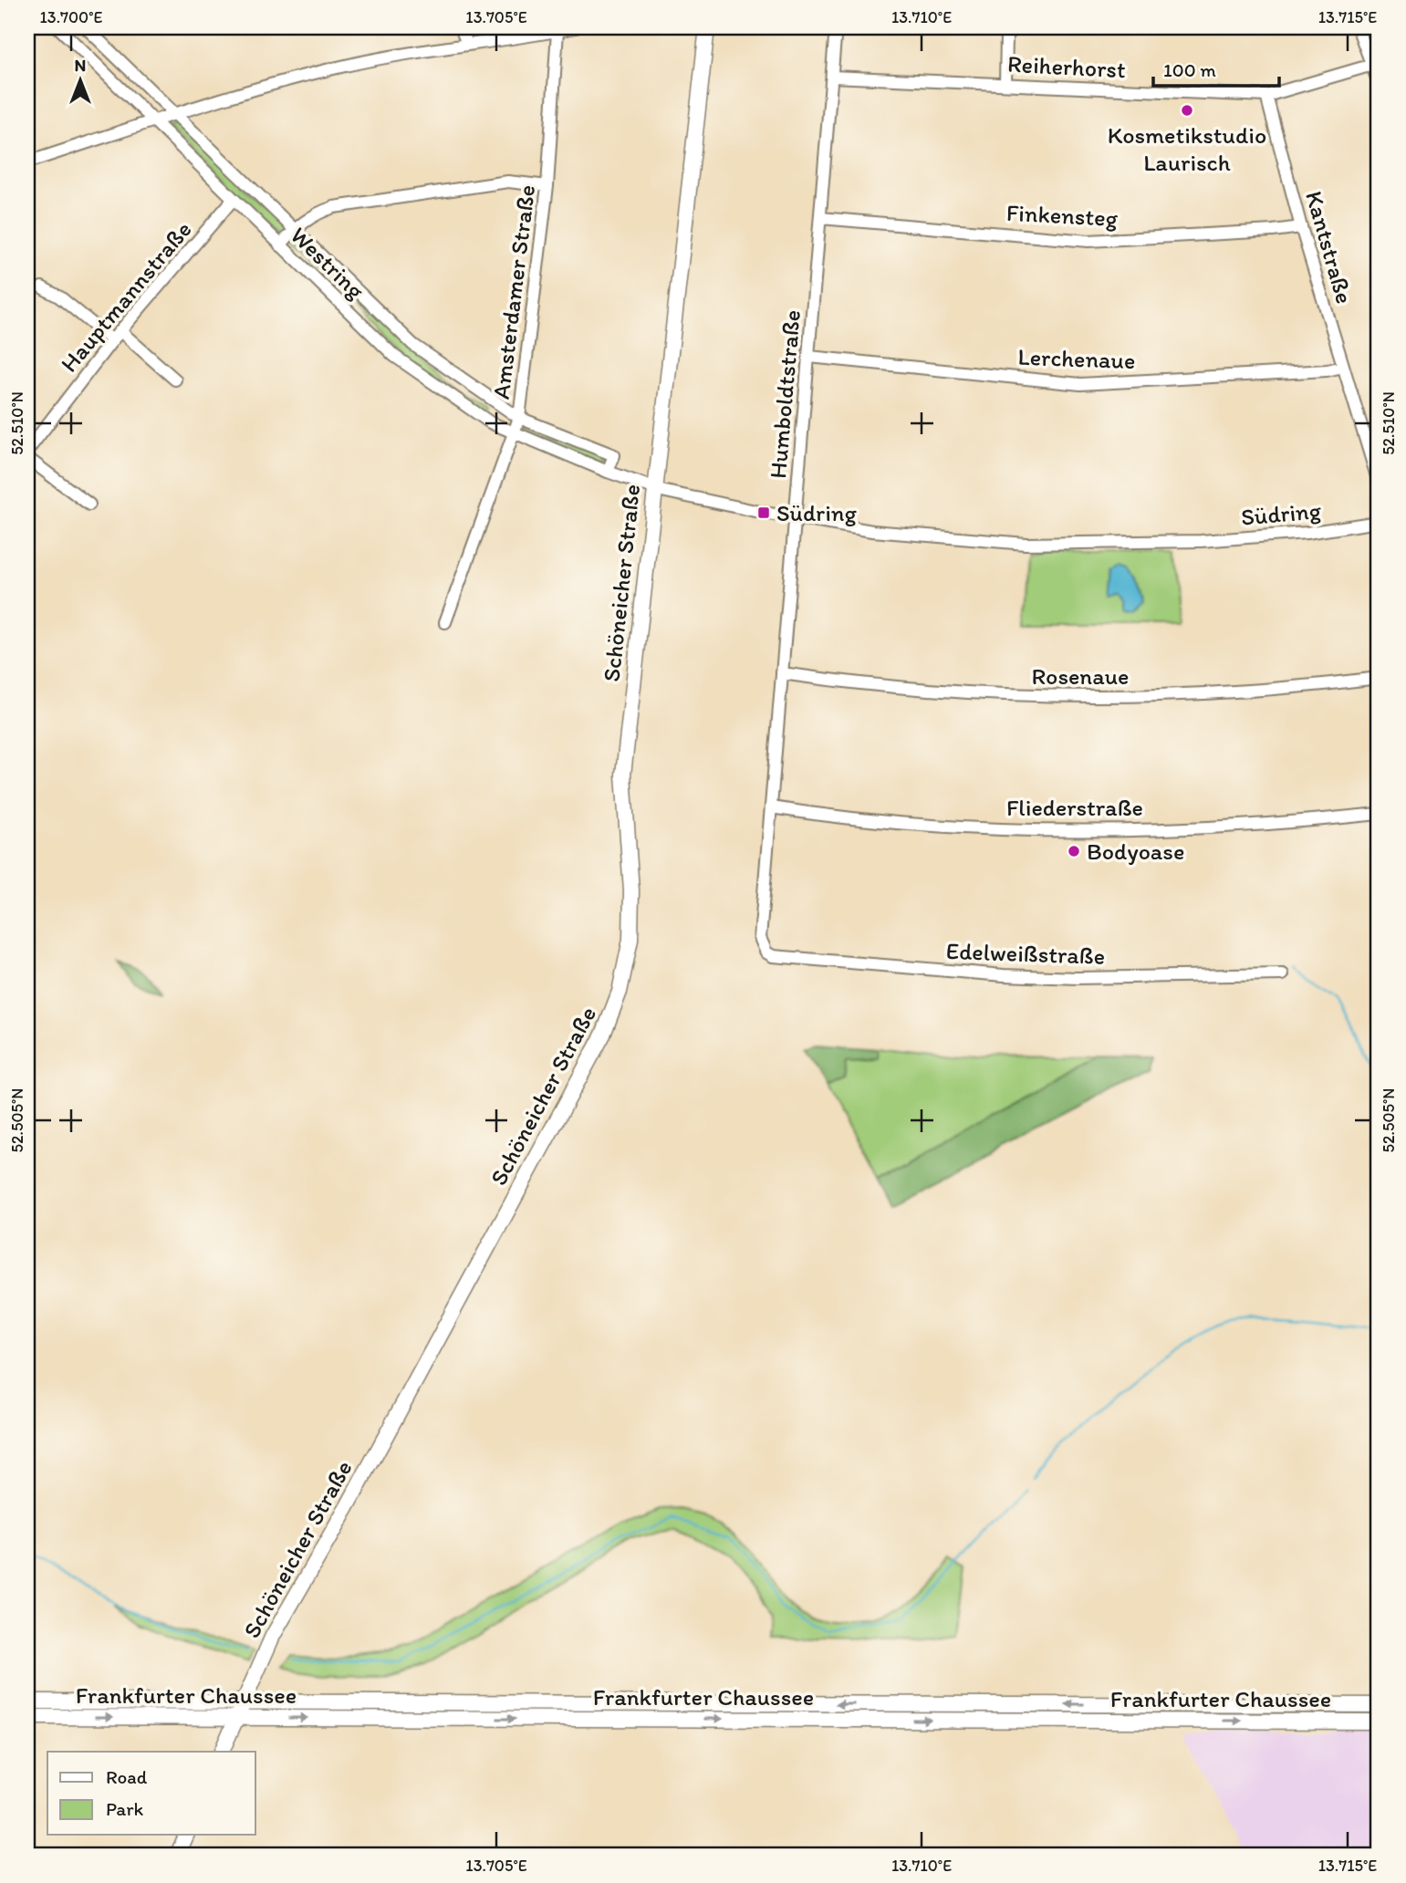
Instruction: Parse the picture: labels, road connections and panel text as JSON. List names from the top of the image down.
{
  "streets": {
    "main road": ["Schöneicher Straße", "Frankfurter Chaussee"],
    "street": [
      "Reiherhorst",
      "Finkensteg",
      "Kantstraße",
      "Westring",
      "Amsterdamer Straße",
      "Hauptmannstraße",
      "Lerchenaue",
      "Humboldtstraße",
      "Südring",
      "Rosenaue",
      "Fliederstraße",
      "Edelweißstraße"
    ]
  },
  "crossings": [
    ["Reiherhorst", "Kantstraße"],
    ["Reiherhorst", "Humboldtstraße"],
    ["Finkensteg", "Kantstraße"],
    ["Finkensteg", "Humboldtstraße"],
    ["Kantstraße", "Lerchenaue"],
    ["Westring", "Amsterdamer Straße"],
    ["Westring", "Hauptmannstraße"],
    ["Westring", "Südring"],
    ["Westring", "Schöneicher Straße"],
    ["Lerchenaue", "Humboldtstraße"],
    ["Humboldtstraße", "Südring"],
    ["Humboldtstraße", "Rosenaue"],
    ["Humboldtstraße", "Fliederstraße"],
    ["Humboldtstraße", "Edelweißstraße"],
    ["Südring", "Schöneicher Straße"],
    ["Schöneicher Straße", "Frankfurter Chaussee"]
  ],
  "places": {
    "other": ["Kosmetikstudio Laurisch", "Bodyoase"],
    "transit": ["Südring"]
  },
  "legend": ["Road", "Park"],
  "scale_bar": "100 m",
  "north": "top",
  "coordinates": [
    "13.700°E",
    "13.705°E",
    "13.710°E",
    "13.715°E",
    "52.510°N",
    "52.505°N"
  ]
}
